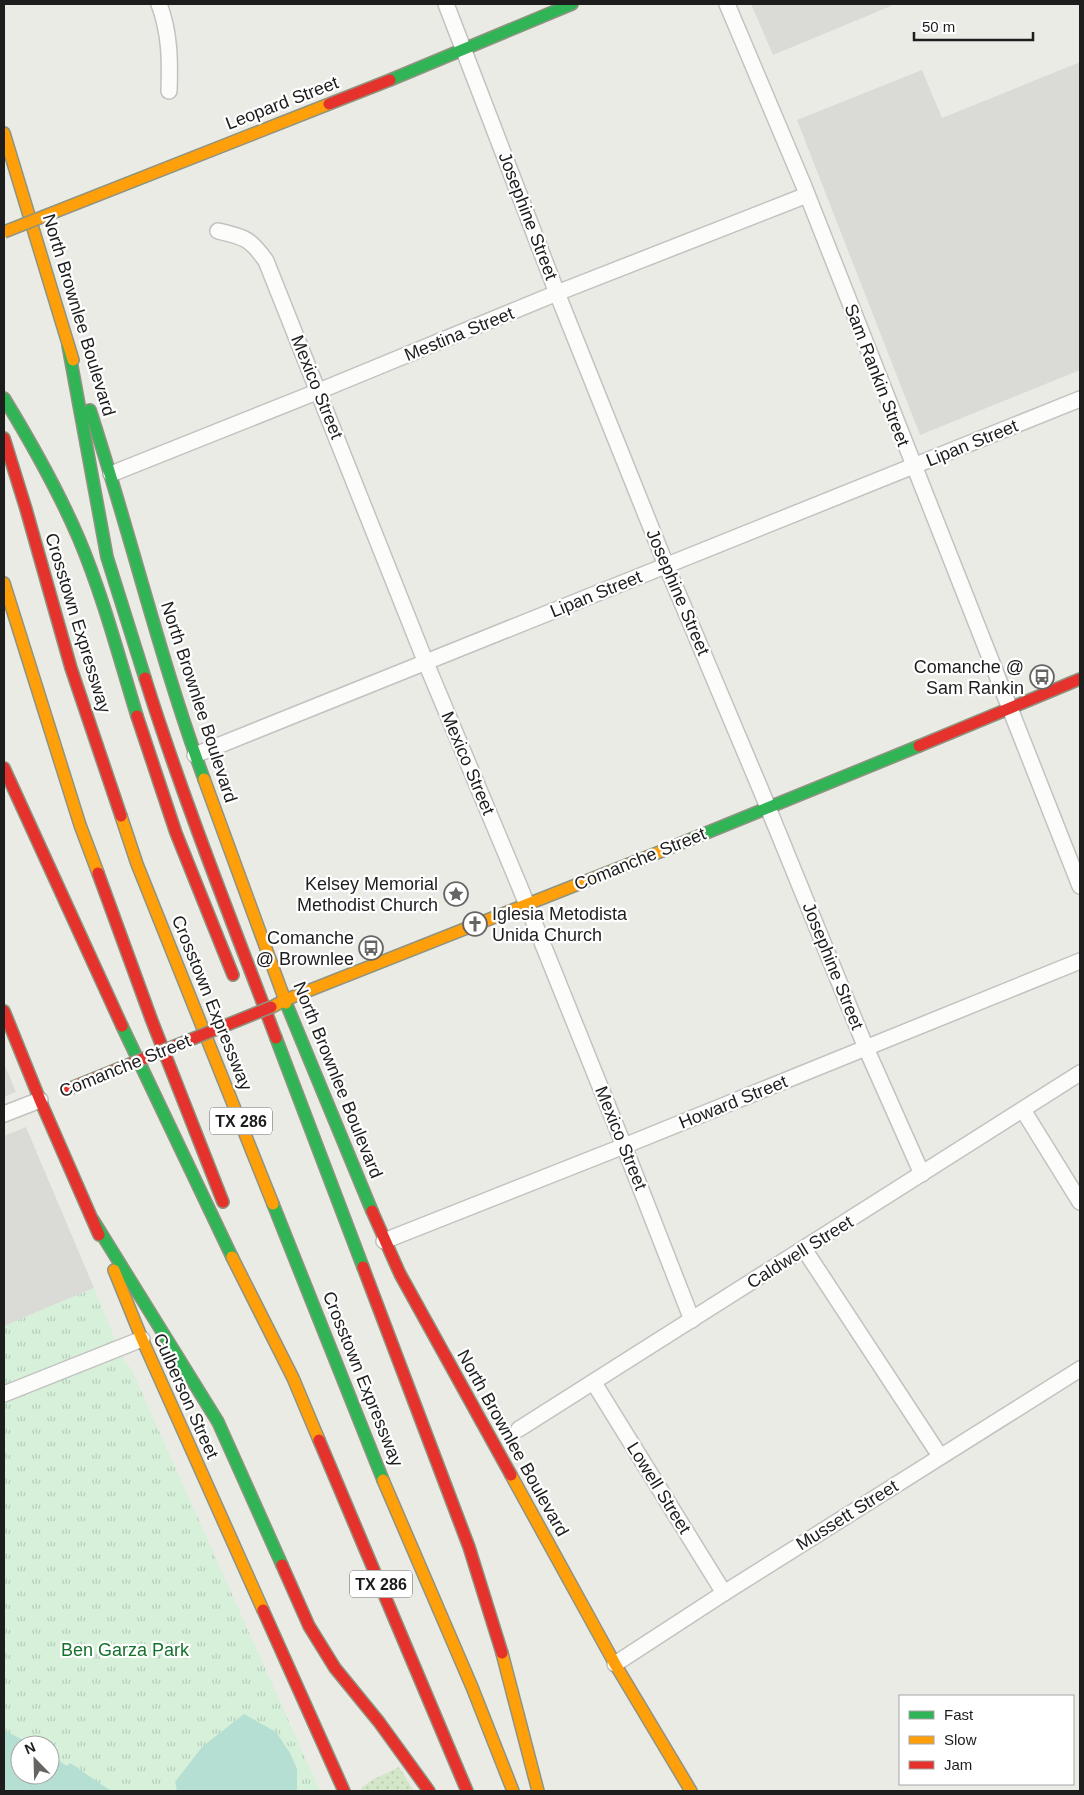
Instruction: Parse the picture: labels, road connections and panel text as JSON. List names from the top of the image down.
{
  "streets": {
    "main road": [
      "Leopard Street",
      "North Brownlee Boulevard",
      "Crosstown Expressway",
      "Comanche Street",
      "TX 286",
      "Culberson Street"
    ],
    "street": [
      "Josephine Street",
      "Mestina Street",
      "Sam Rankin Street",
      "Mexico Street",
      "Lipan Street",
      "Howard Street",
      "Caldwell Street",
      "Lowell Street",
      "Mussett Street"
    ]
  },
  "crossings": [
    ["Leopard Street", "Josephine Street"],
    ["Josephine Street", "Mestina Street"],
    ["Josephine Street", "Lipan Street"],
    ["Josephine Street", "Comanche Street"],
    ["Josephine Street", "Howard Street"],
    ["Josephine Street", "Caldwell Street"],
    ["North Brownlee Boulevard", "Mestina Street"],
    ["North Brownlee Boulevard", "Lipan Street"],
    ["North Brownlee Boulevard", "Comanche Street"],
    ["North Brownlee Boulevard", "Howard Street"],
    ["North Brownlee Boulevard", "Mussett Street"],
    ["Mestina Street", "Sam Rankin Street"],
    ["Mestina Street", "Mexico Street"],
    ["Sam Rankin Street", "Lipan Street"],
    ["Sam Rankin Street", "Comanche Street"],
    ["Mexico Street", "Lipan Street"],
    ["Mexico Street", "Comanche Street"],
    ["Mexico Street", "Howard Street"],
    ["Mexico Street", "Caldwell Street"],
    ["Comanche Street", "Culberson Street"],
    ["Caldwell Street", "Lowell Street"],
    ["Lowell Street", "Mussett Street"]
  ],
  "parks": ["Ben Garza Park"],
  "places": {
    "bus stop": ["Comanche @ Sam Rankin", "Comanche @ Brownlee"],
    "place": ["Kelsey Memorial Methodist Church"],
    "church": ["Iglesia Metodista Unida Church"]
  },
  "legend": ["Fast", "Slow", "Jam"],
  "scale_bar": "50 m",
  "north": "top left"
}
